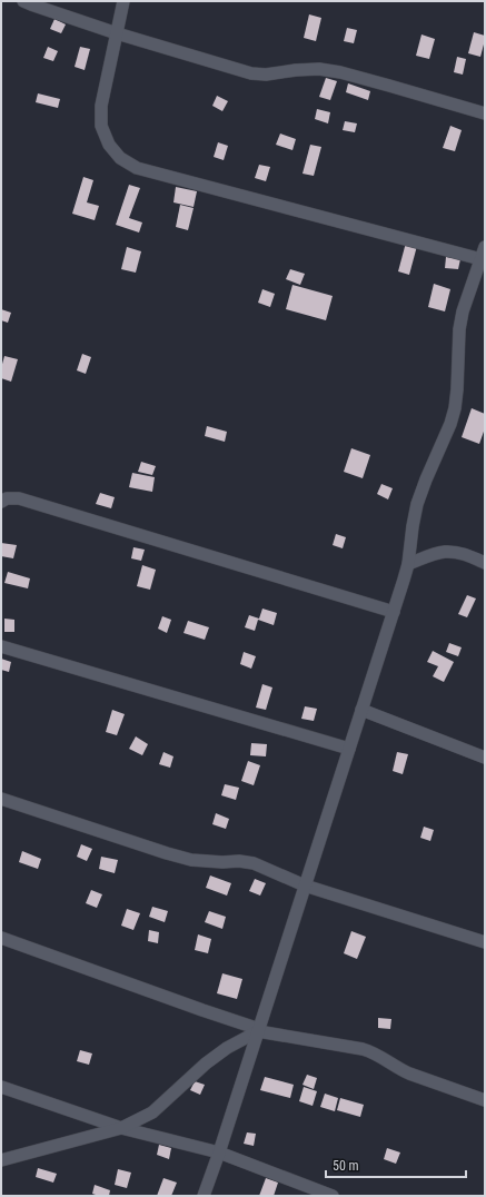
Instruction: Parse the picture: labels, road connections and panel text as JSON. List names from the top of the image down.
{
  "scale_bar": "50 m"
}
